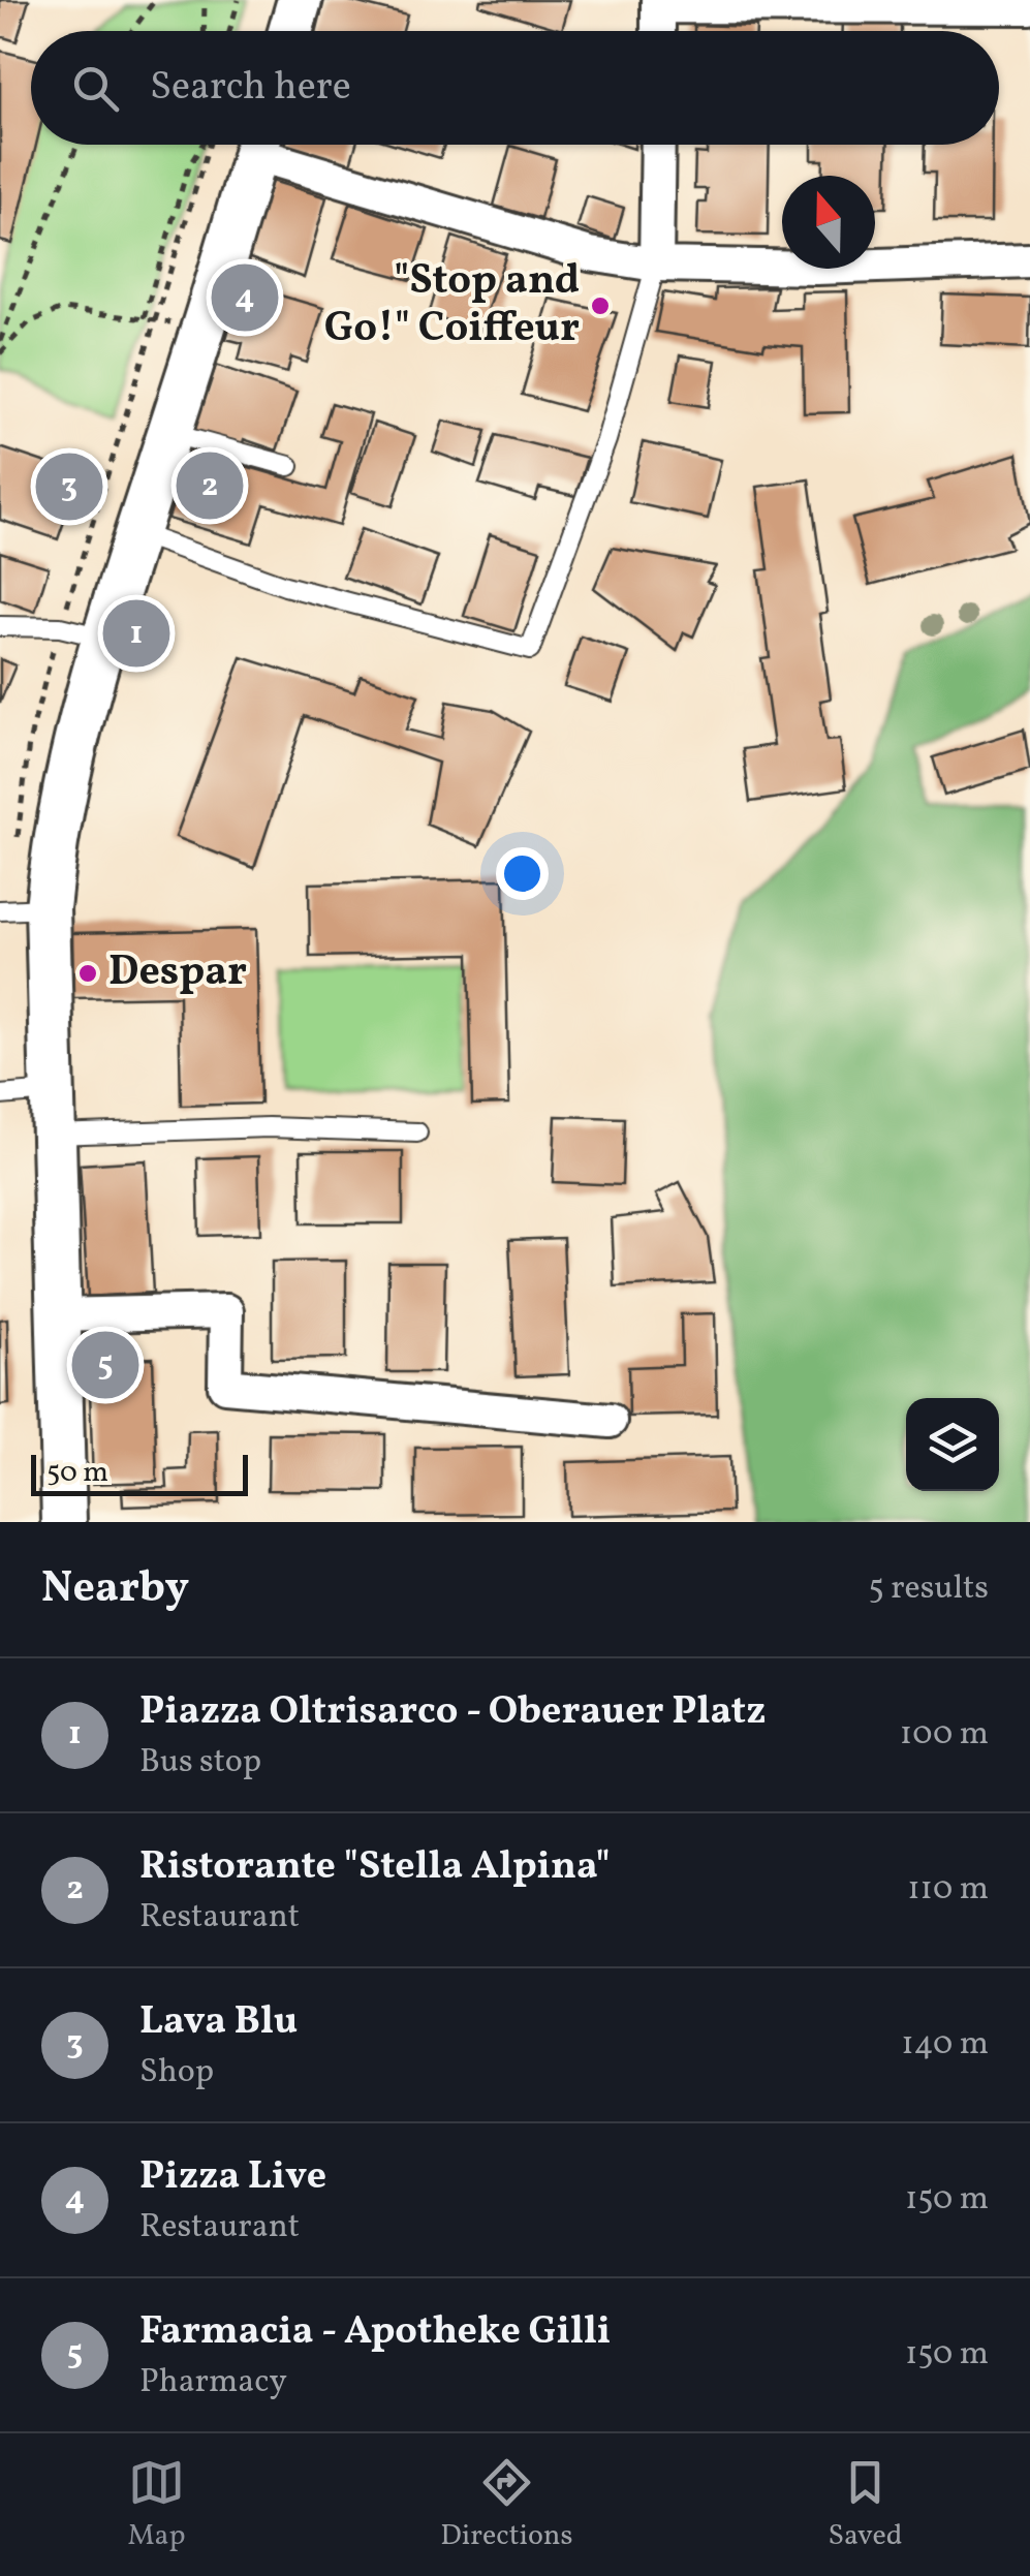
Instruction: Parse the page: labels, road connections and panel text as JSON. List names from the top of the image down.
{
  "places": ["\"Stop and Go!\" Coiffeur", "Despar"],
  "scale_bar": "50 m",
  "north": "top",
  "page": {
    "search": "Search here",
    "pins": [
      "4",
      "2",
      "3",
      "1",
      "5"
    ],
    "scale": "50 m",
    "heading": ["Nearby", "5 results"],
    "list": [
      {
        "mark": "1",
        "name": "Piazza Oltrisarco - Oberauer Platz",
        "note": "Bus stop",
        "value": "100 m"
      },
      {
        "mark": "2",
        "name": "Ristorante \"Stella Alpina\"",
        "note": "Restaurant",
        "value": "110 m"
      },
      {
        "mark": "3",
        "name": "Lava Blu",
        "note": "Shop",
        "value": "140 m"
      },
      {
        "mark": "4",
        "name": "Pizza Live",
        "note": "Restaurant",
        "value": "150 m"
      },
      {
        "mark": "5",
        "name": "Farmacia - Apotheke Gilli",
        "note": "Pharmacy",
        "value": "150 m"
      }
    ],
    "nav": ["Map", "Directions", "Saved"]
  }
}
